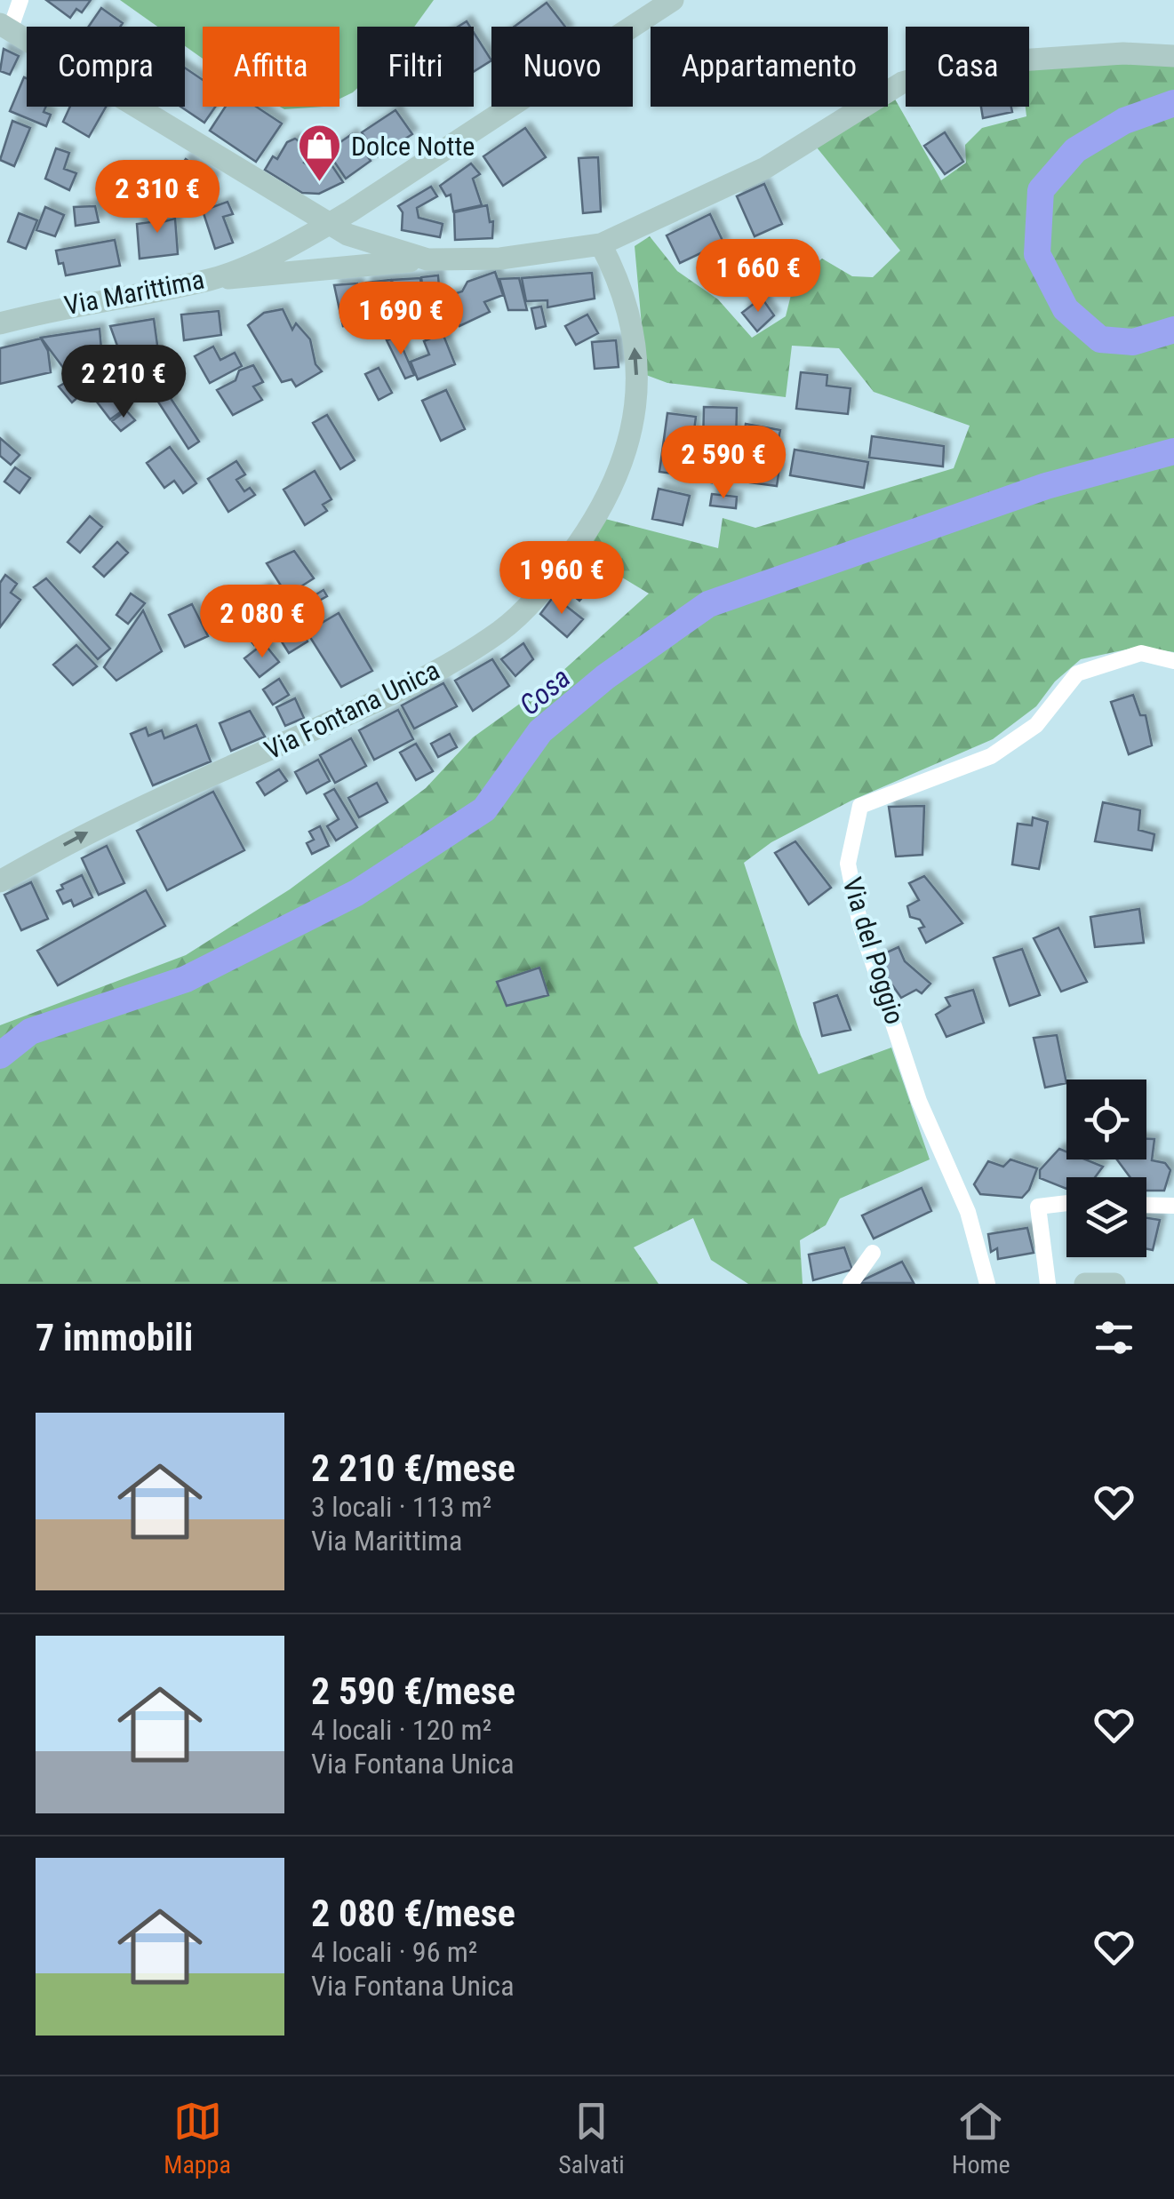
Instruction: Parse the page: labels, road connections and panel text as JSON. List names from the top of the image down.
{
  "streets": {
    "main road": ["Via Marittima", "Via Fontana Unica"],
    "street": ["Via del Poggio"]
  },
  "one_way": ["Via Fontana Unica"],
  "water": ["Cosa"],
  "places": {
    "shop": ["Dolce Notte"]
  },
  "page": {
    "chip": [
      "Compra",
      "Affitta",
      "Filtri",
      "Nuovo",
      "Appartamento",
      "Casa"
    ],
    "price": [
      "2 310 €",
      "1 660 €",
      "1 690 €",
      "2 210 €",
      "2 590 €",
      "1 960 €",
      "2 080 €"
    ],
    "heading": "7 immobili",
    "list": [
      {
        "name": "2 210 €/mese",
        "note": "3 locali · 113 m² · Via Marittima"
      },
      {
        "name": "2 590 €/mese",
        "note": "4 locali · 120 m² · Via Fontana Unica"
      },
      {
        "name": "2 080 €/mese",
        "note": "4 locali · 96 m² · Via Fontana Unica"
      }
    ],
    "tabs": ["Mappa", "Salvati", "Home"]
  }
}
